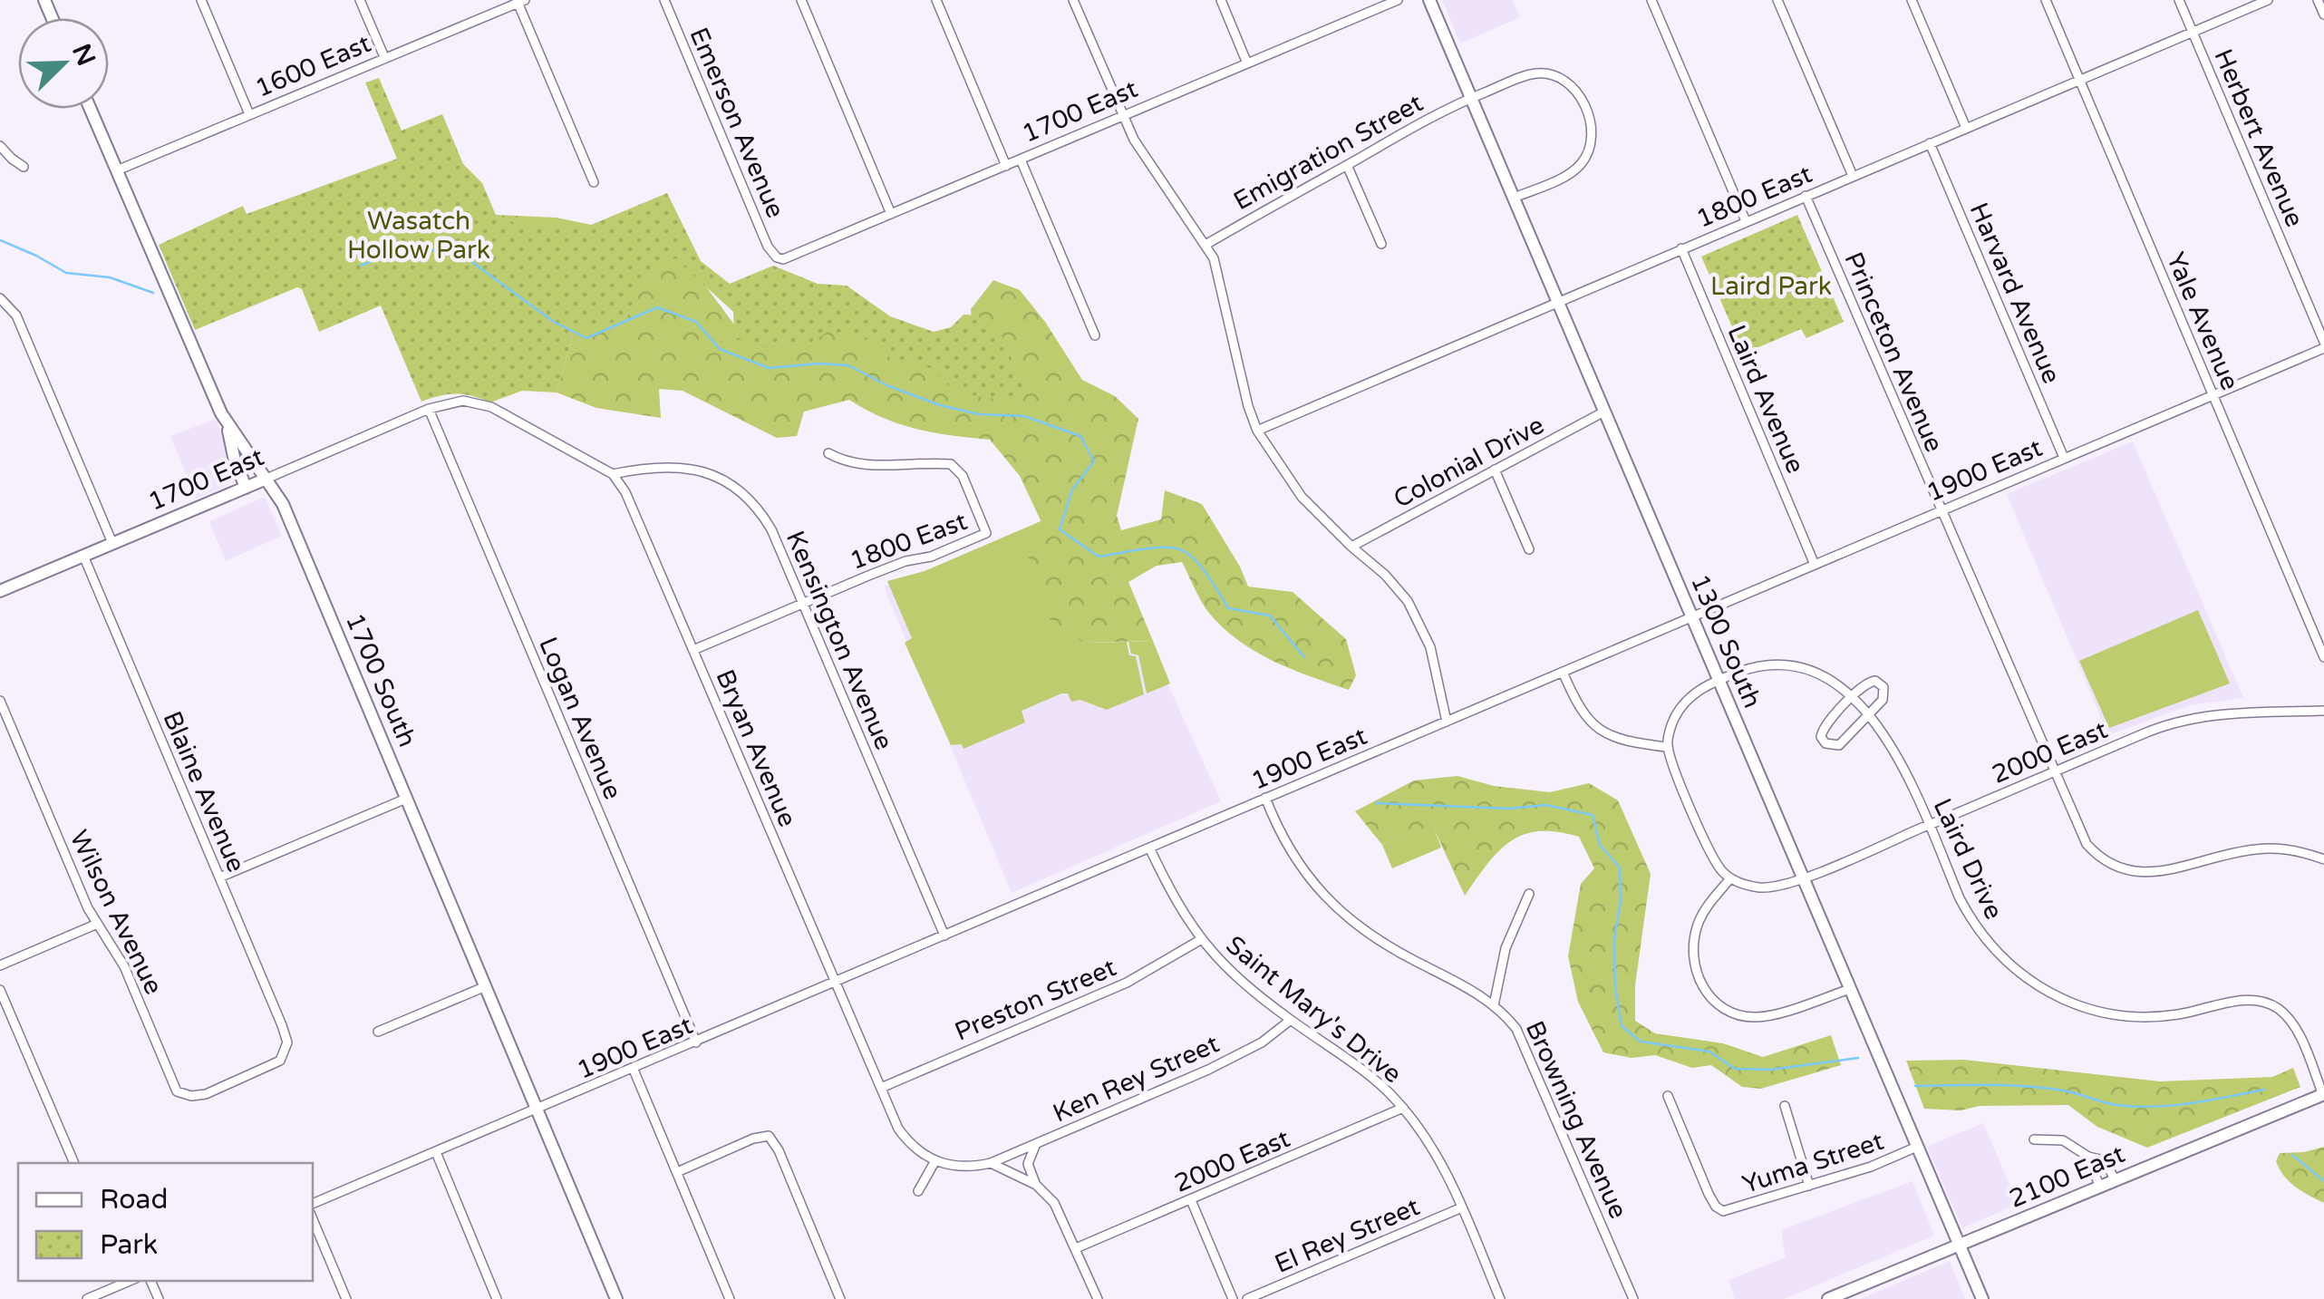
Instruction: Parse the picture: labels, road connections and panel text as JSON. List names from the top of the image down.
{
  "streets": {
    "street": [
      "1600 East",
      "1700 East",
      "Emerson Avenue",
      "Herbert Avenue",
      "Emigration Street",
      "1800 East",
      "Harvard Avenue",
      "Yale Avenue",
      "Princeton Avenue",
      "Laird Avenue",
      "Colonial Drive",
      "1900 East",
      "Kensington Avenue",
      "1300 South",
      "1700 South",
      "Logan Avenue",
      "Bryan Avenue",
      "2000 East",
      "Blaine Avenue",
      "Laird Drive",
      "Wilson Avenue",
      "Preston Street",
      "Saint Mary's Drive",
      "Ken Rey Street",
      "Browning Avenue",
      "Yuma Street",
      "2100 East",
      "El Rey Street"
    ]
  },
  "crossings": [
    ["1600 East", "1700 South"],
    ["1700 East", "Emerson Avenue"],
    ["1700 East", "1700 South"],
    ["1700 East", "Logan Avenue"],
    ["1700 East", "Blaine Avenue"],
    ["Herbert Avenue", "1800 East"],
    ["Herbert Avenue", "1900 East"],
    ["Emigration Street", "1300 South"],
    ["1800 East", "Harvard Avenue"],
    ["1800 East", "Yale Avenue"],
    ["1800 East", "Princeton Avenue"],
    ["1800 East", "Laird Avenue"],
    ["1800 East", "Kensington Avenue"],
    ["1800 East", "1300 South"],
    ["1800 East", "Bryan Avenue"],
    ["Harvard Avenue", "1900 East"],
    ["Yale Avenue", "1900 East"],
    ["Princeton Avenue", "1900 East"],
    ["Princeton Avenue", "2000 East"],
    ["Laird Avenue", "1900 East"],
    ["Colonial Drive", "1300 South"],
    ["1900 East", "Kensington Avenue"],
    ["1900 East", "1300 South"],
    ["1900 East", "1700 South"],
    ["1900 East", "Logan Avenue"],
    ["1900 East", "Bryan Avenue"],
    ["1900 East", "Saint Mary's Drive"],
    ["1900 East", "Browning Avenue"],
    ["Kensington Avenue", "Bryan Avenue"],
    ["1300 South", "2000 East"],
    ["1300 South", "Laird Drive"],
    ["1300 South", "Yuma Street"],
    ["1300 South", "2100 East"],
    ["Bryan Avenue", "Preston Street"],
    ["2000 East", "Laird Drive"],
    ["2000 East", "Saint Mary's Drive"],
    ["Blaine Avenue", "Wilson Avenue"],
    ["Laird Drive", "2100 East"],
    ["Preston Street", "Saint Mary's Drive"],
    ["Saint Mary's Drive", "Ken Rey Street"],
    ["Saint Mary's Drive", "El Rey Street"]
  ],
  "parks": ["Wasatch Hollow Park", "Laird Park"],
  "legend": ["Road", "Park"],
  "north": "top right"
}
